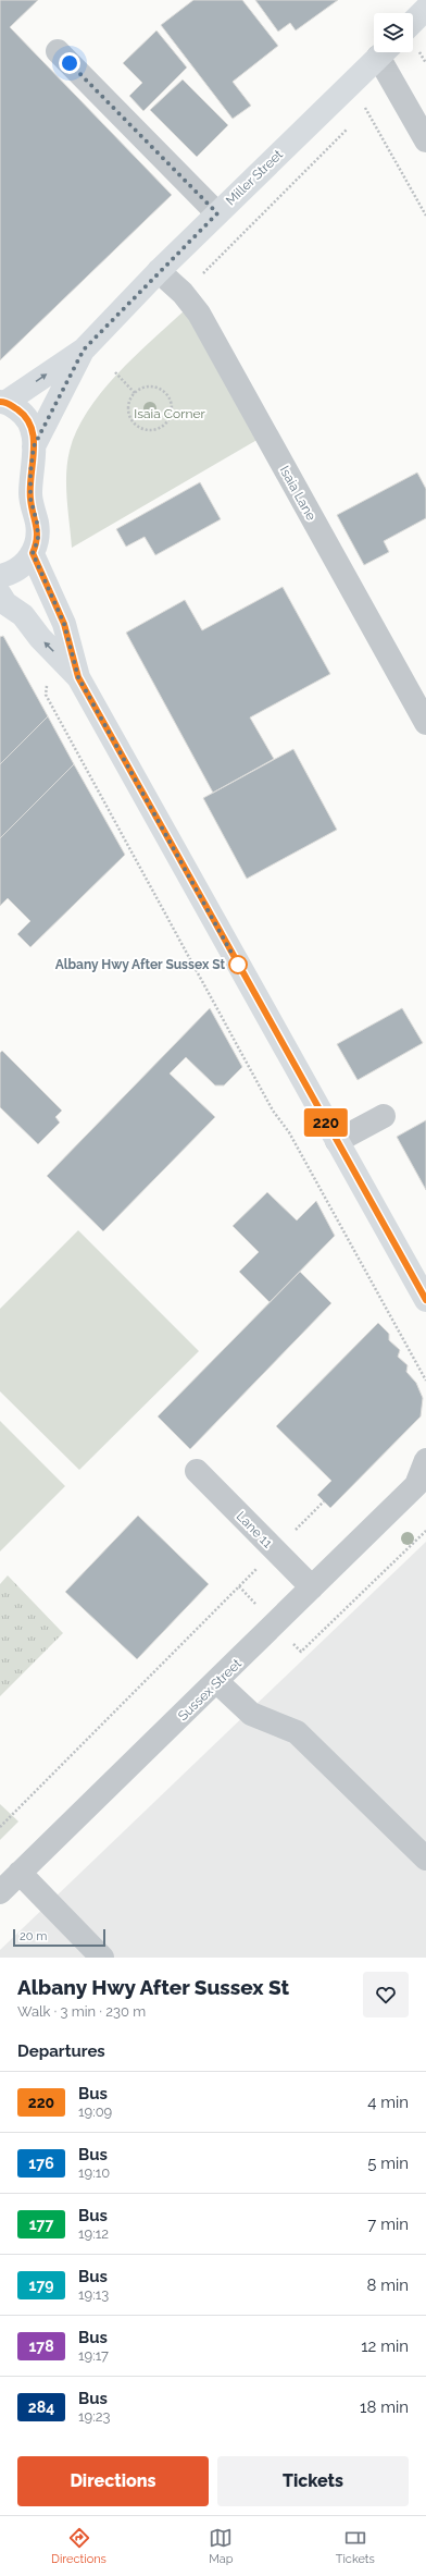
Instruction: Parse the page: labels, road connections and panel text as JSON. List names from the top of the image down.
{
  "streets": {
    "main road": ["Miller Street"],
    "street": ["Isaia Lane", "Lane 11", "Sussex Street"]
  },
  "crossings": [
    ["Miller Street", "Isaia Lane"],
    ["Lane 11", "Sussex Street"]
  ],
  "parks": ["Isaia Corner"],
  "places": ["Albany Hwy After Sussex St"],
  "lines": ["bus line 220"],
  "scale_bar": "20 m",
  "page": {
    "on_map": "220",
    "scale": "20 m",
    "heading": [
      ["Albany Hwy After Sussex St", "Walk · 3 min · 230 m"],
      "Departures"
    ],
    "list": [
      {
        "mark": "220",
        "name": "Bus",
        "note": "19:09",
        "value": "4 min"
      },
      {
        "mark": "176",
        "name": "Bus",
        "note": "19:10",
        "value": "5 min"
      },
      {
        "mark": "177",
        "name": "Bus",
        "note": "19:12",
        "value": "7 min"
      },
      {
        "mark": "179",
        "name": "Bus",
        "note": "19:13",
        "value": "8 min"
      },
      {
        "mark": "178",
        "name": "Bus",
        "note": "19:17",
        "value": "12 min"
      },
      {
        "mark": "284",
        "name": "Bus",
        "note": "19:23",
        "value": "18 min"
      }
    ],
    "buttons": ["Directions", "Tickets"],
    "tabs": ["Directions", "Map", "Tickets"]
  }
}
